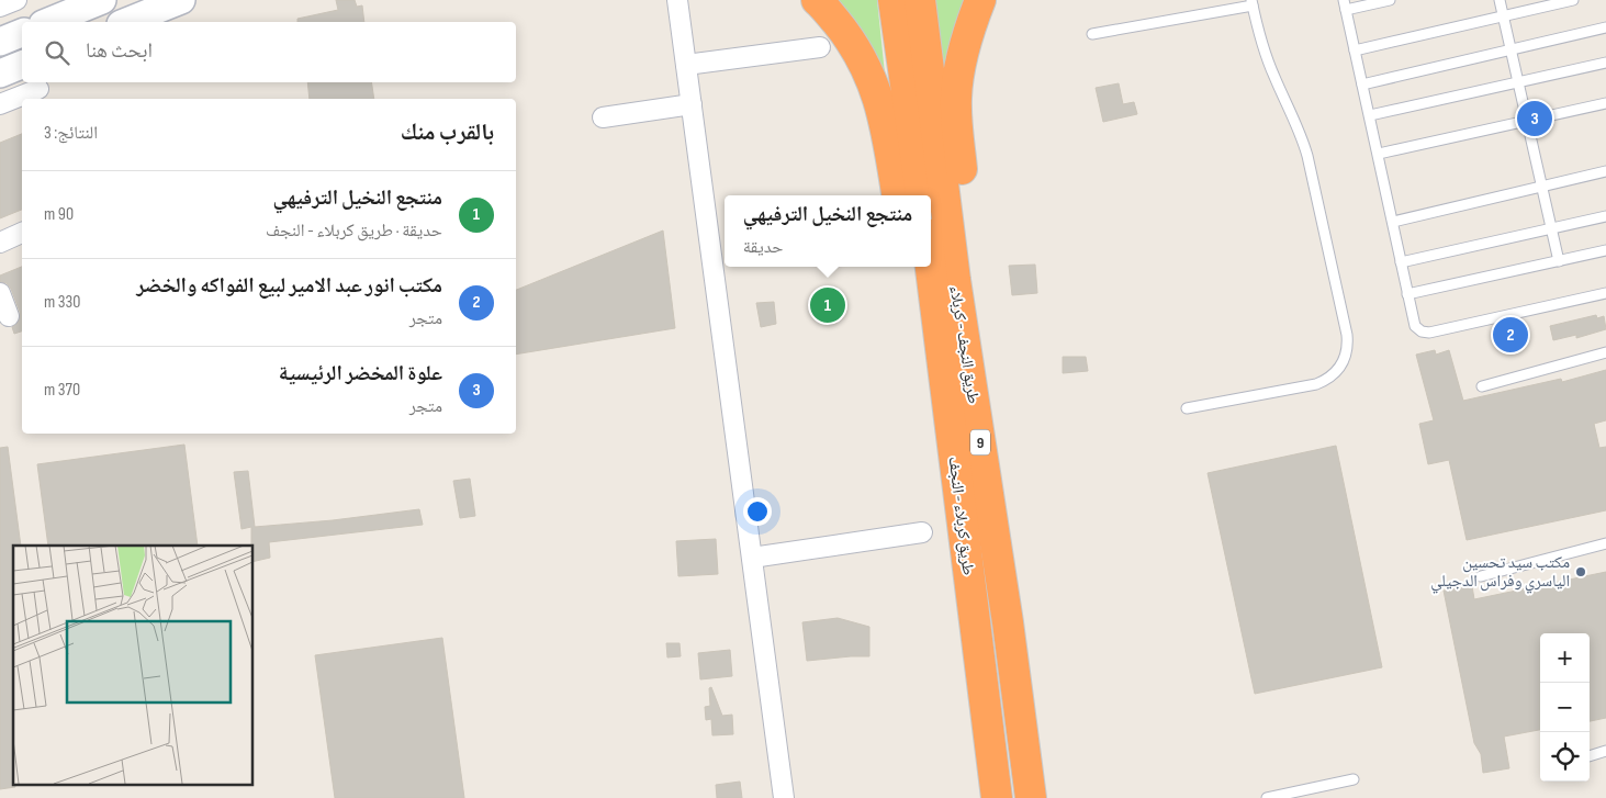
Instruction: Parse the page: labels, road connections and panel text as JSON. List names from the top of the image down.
{
  "streets": {
    "highway": ["طريق النجف - کربلاء", "9", "طريق کربلاء - النجف"]
  },
  "crossings": [
    ["طريق النجف - کربلاء", "9"],
    ["طريق النجف - کربلاء", "طريق کربلاء - النجف"]
  ],
  "places": ["مكتب سيد تحسين الياسري وفراس الدجيلي"],
  "page": {
    "search": "ابحث هنا",
    "pins": ["3", "1", "2"],
    "heading": ["بالقرب منك", "النتائج: 3"],
    "list": [
      {
        "mark": "1",
        "name": "منتجع النخيل الترفيهي",
        "note": "حديقة · طريق کربلاء - النجف",
        "value": "90 m"
      },
      {
        "mark": "2",
        "name": "مكتب انور عبد الامير لبيع الفواكه والخضر",
        "note": "متجر",
        "value": "330 m"
      },
      {
        "mark": "3",
        "name": "علوة المخضر الرئيسية",
        "note": "متجر",
        "value": "370 m"
      }
    ],
    "popup": ["منتجع النخيل الترفيهي", "حديقة"],
    "map_buttons": ["+", "−"]
  }
}
